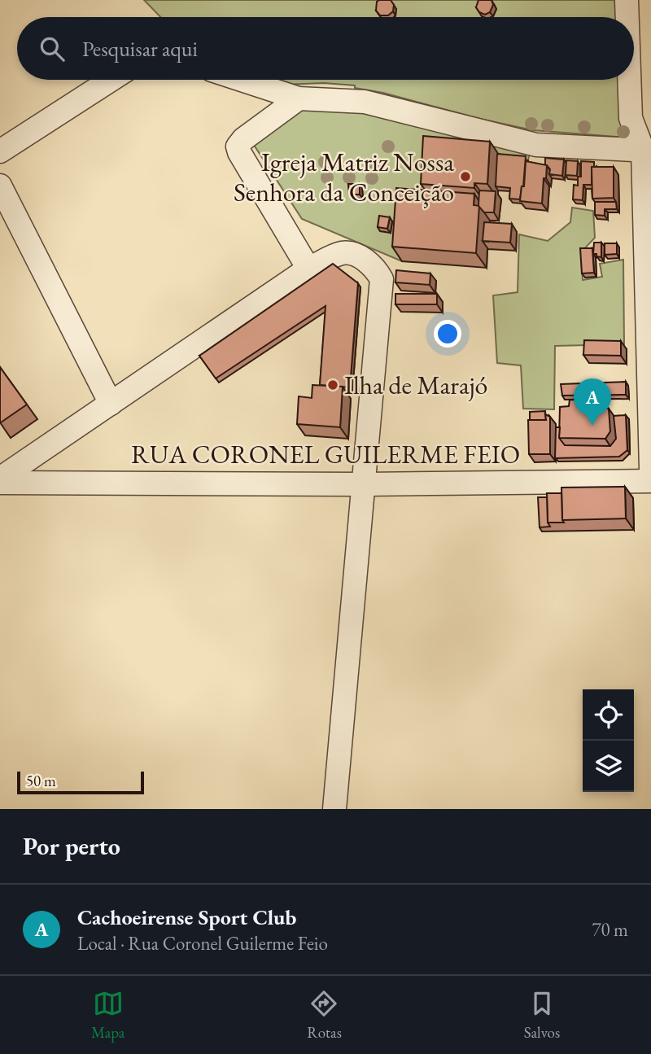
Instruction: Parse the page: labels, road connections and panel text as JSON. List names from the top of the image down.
{
  "streets": {
    "street": ["RUA CORONEL GUILERME FEIO"]
  },
  "places": ["Igreja Matriz Nossa Senhora da Conceição", "Ilha de Marajó"],
  "scale_bar": "50 m",
  "page": {
    "search": "Pesquisar aqui",
    "pins": "A",
    "scale": "50 m",
    "heading": "Por perto",
    "list": [
      {
        "mark": "A",
        "name": "Cachoeirense Sport Club",
        "note": "Local · Rua Coronel Guilerme Feio",
        "value": "70 m"
      }
    ],
    "nav": ["Mapa", "Rotas", "Salvos"]
  }
}
